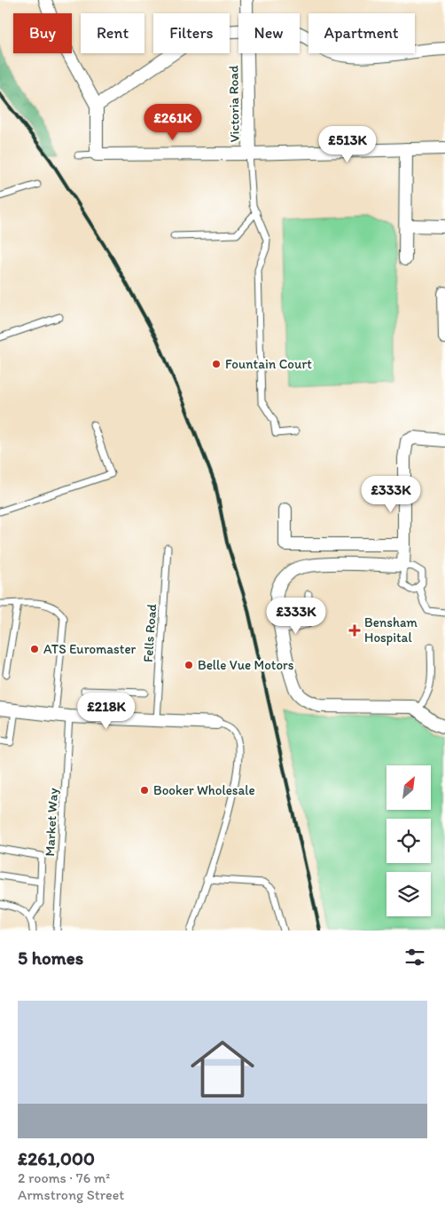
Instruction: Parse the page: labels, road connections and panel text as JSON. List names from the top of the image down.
{
  "streets": {
    "street": ["Victoria Road"],
    "lane": ["Fells Road", "Market Way"]
  },
  "places": {
    "other": [
      "Fountain Court",
      "ATS Euromaster",
      "Belle Vue Motors",
      "Booker Wholesale"
    ],
    "health": ["Bensham Hospital"]
  },
  "north": "top right",
  "page": {
    "chip": [
      "Buy",
      "Rent",
      "Filters",
      "New",
      "Apartment"
    ],
    "price": [
      "£261K",
      "£513K",
      "£333K",
      "£333K",
      "£218K"
    ],
    "heading": "5 homes",
    "list": [
      {
        "name": "£261,000",
        "note": "2 rooms · 76 m² · Armstrong Street"
      }
    ]
  }
}
